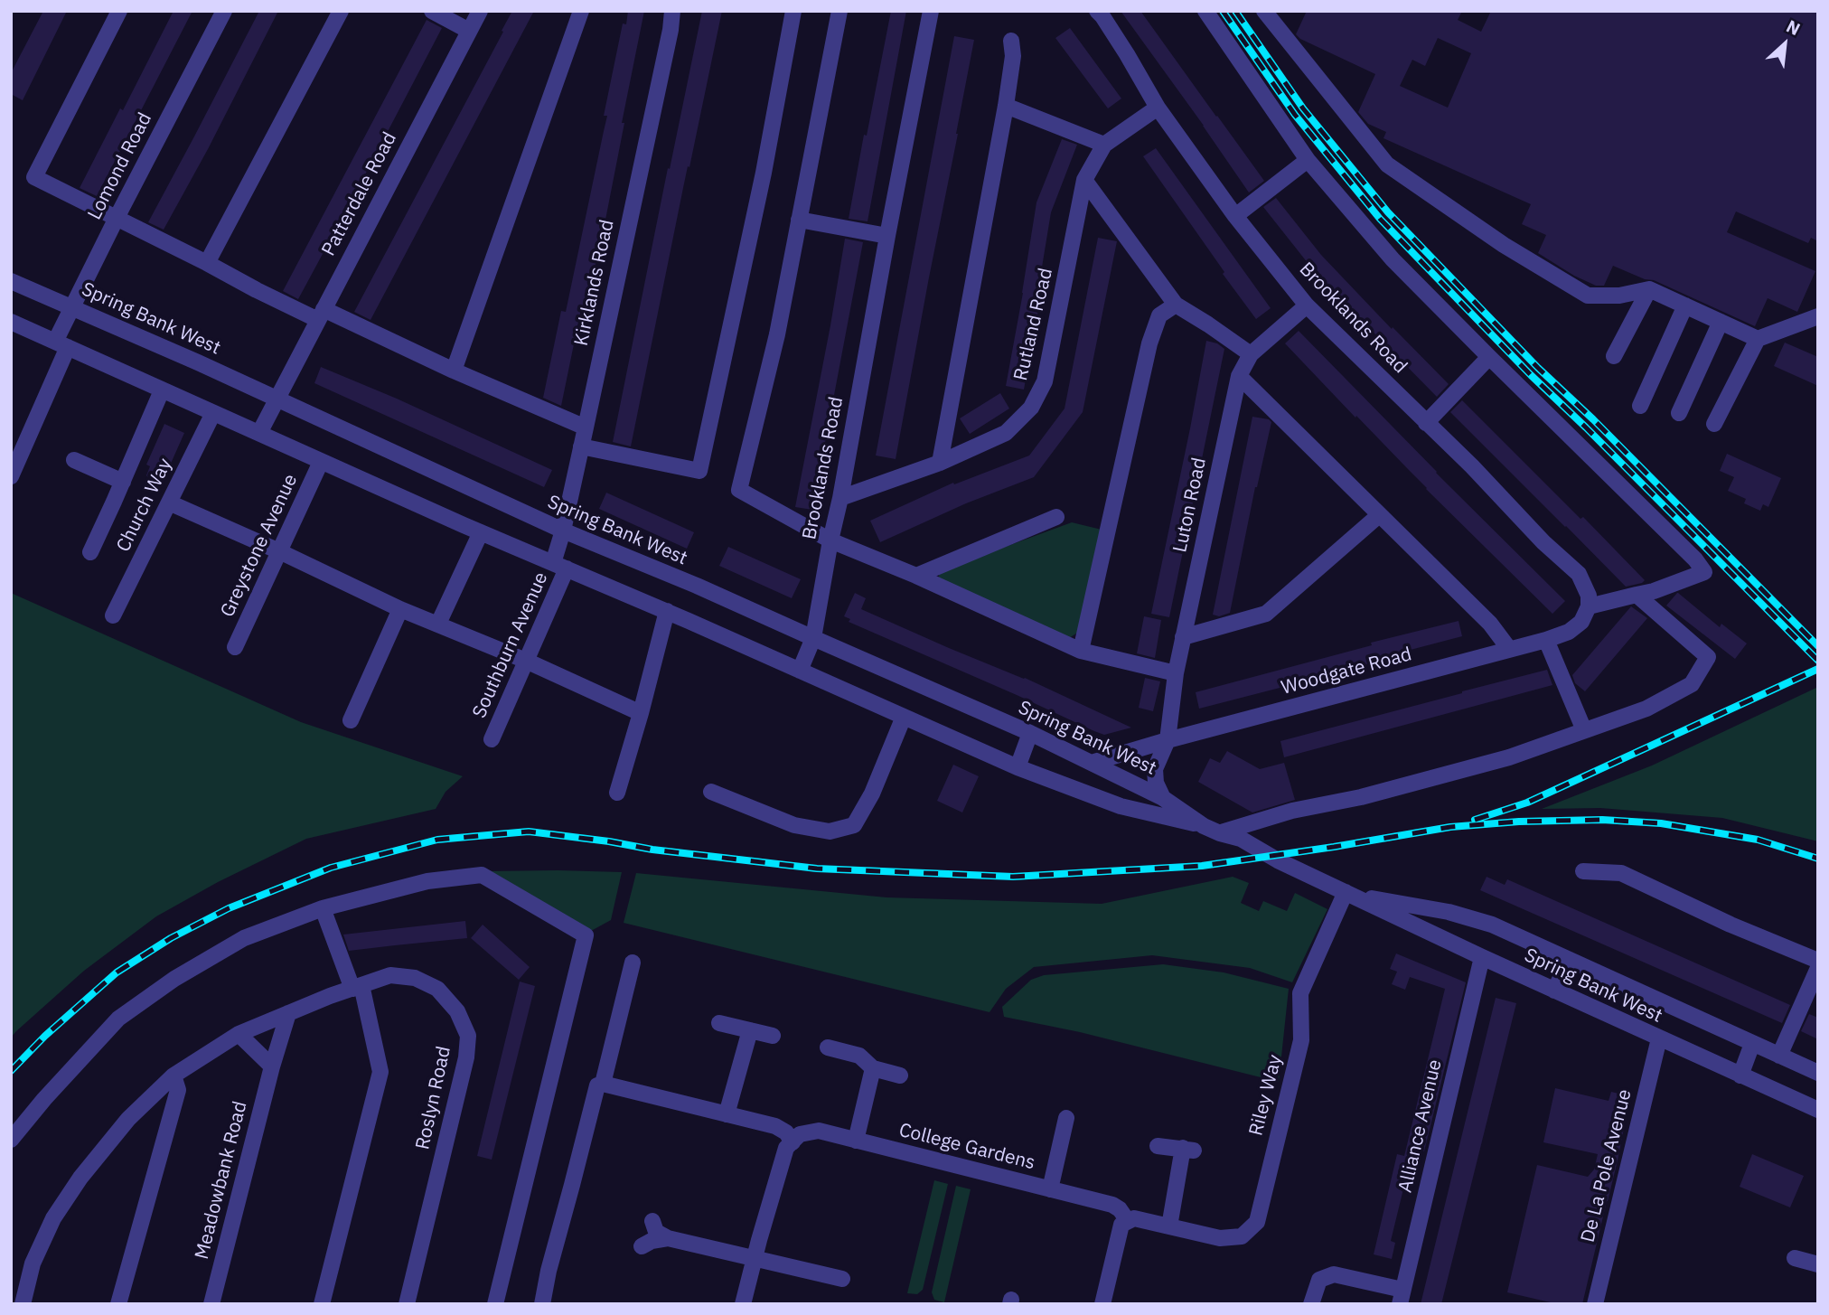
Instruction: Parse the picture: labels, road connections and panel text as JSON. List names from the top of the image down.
{
  "streets": {
    "street": [
      "Lomond Road",
      "Patterdale Road",
      "Kirklands Road",
      "Brooklands Road",
      "Spring Bank West",
      "Rutland Road",
      "Church Way",
      "Luton Road",
      "Greystone Avenue",
      "Southburn Avenue",
      "Woodgate Road",
      "Riley Way",
      "Roslyn Road",
      "Alliance Avenue",
      "College Gardens",
      "De La Pole Avenue",
      "Meadowbank Road"
    ]
  },
  "crossings": [
    ["Lomond Road", "Spring Bank West"],
    ["Patterdale Road", "Spring Bank West"],
    ["Kirklands Road", "Spring Bank West"],
    ["Kirklands Road", "Southburn Avenue"],
    ["Brooklands Road", "Spring Bank West"],
    ["Brooklands Road", "Rutland Road"],
    ["Brooklands Road", "Luton Road"],
    ["Brooklands Road", "Woodgate Road"],
    ["Spring Bank West", "Church Way"],
    ["Spring Bank West", "Luton Road"],
    ["Spring Bank West", "Greystone Avenue"],
    ["Spring Bank West", "Southburn Avenue"],
    ["Spring Bank West", "Woodgate Road"],
    ["Spring Bank West", "Riley Way"],
    ["Spring Bank West", "Alliance Avenue"],
    ["Spring Bank West", "De La Pole Avenue"],
    ["Luton Road", "Woodgate Road"],
    ["Riley Way", "College Gardens"],
    ["Roslyn Road", "Meadowbank Road"]
  ],
  "north": "top right"
}
